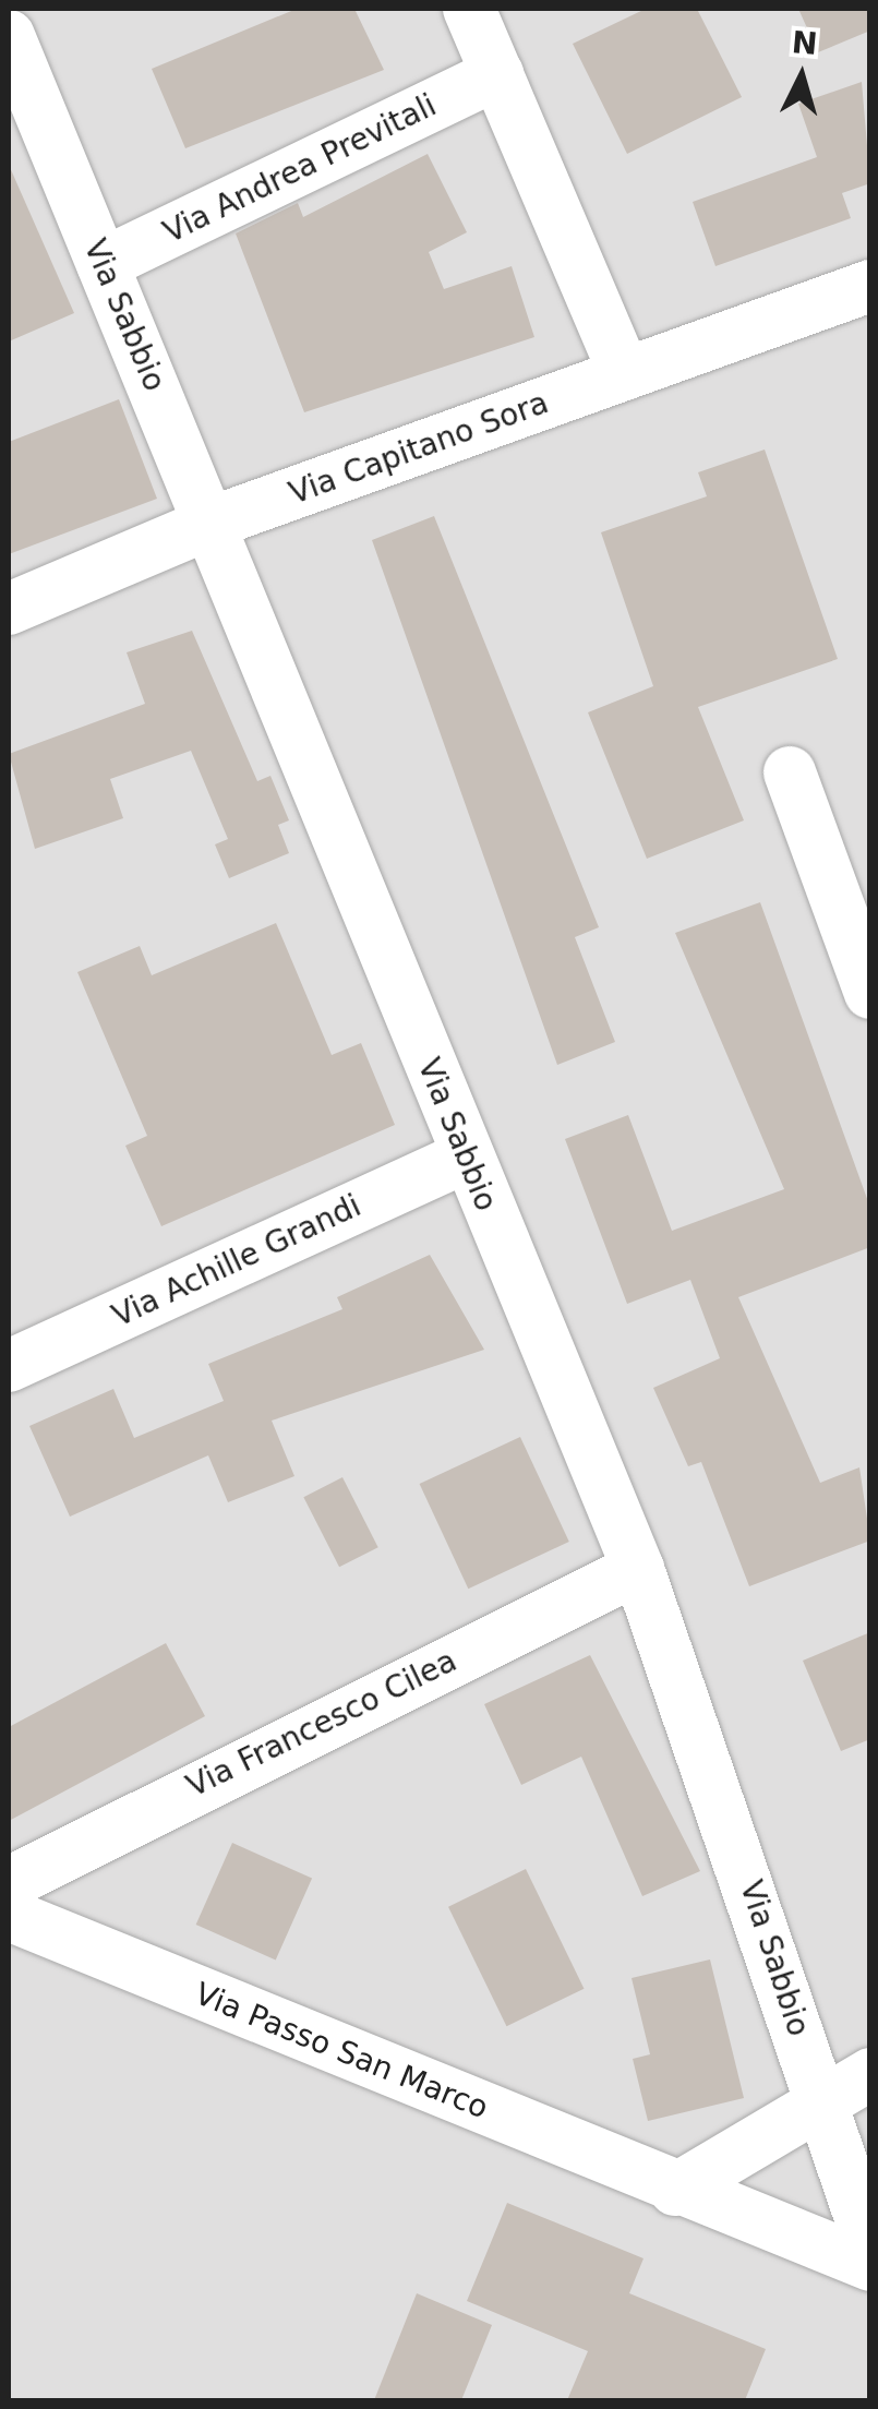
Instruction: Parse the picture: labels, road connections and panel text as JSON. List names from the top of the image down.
{
  "streets": {
    "street": [
      "Via Andrea Previtali",
      "Via Sabbio",
      "Via Capitano Sora",
      "Via Achille Grandi",
      "Via Francesco Cilea",
      "Via Passo San Marco"
    ]
  },
  "crossings": [
    ["Via Andrea Previtali", "Via Sabbio"],
    ["Via Sabbio", "Via Capitano Sora"],
    ["Via Sabbio", "Via Achille Grandi"],
    ["Via Sabbio", "Via Francesco Cilea"]
  ],
  "north": "top"
}
